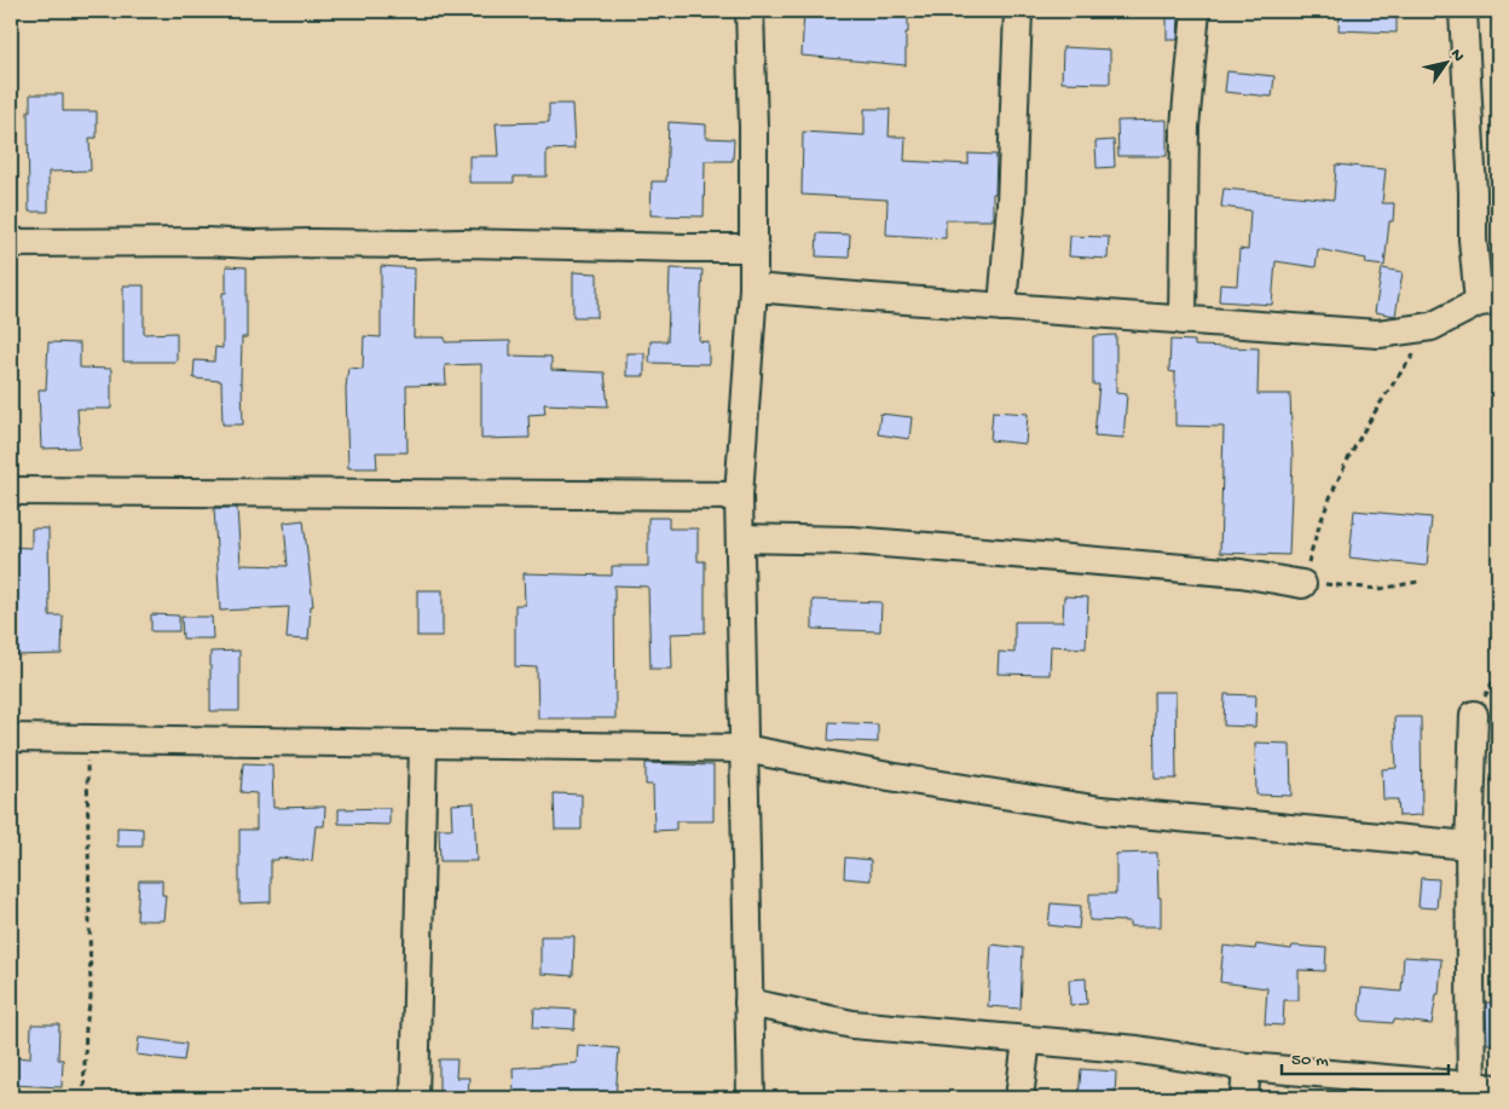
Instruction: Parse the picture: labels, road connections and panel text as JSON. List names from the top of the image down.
{
  "scale_bar": "50 m",
  "north": "top right"
}
